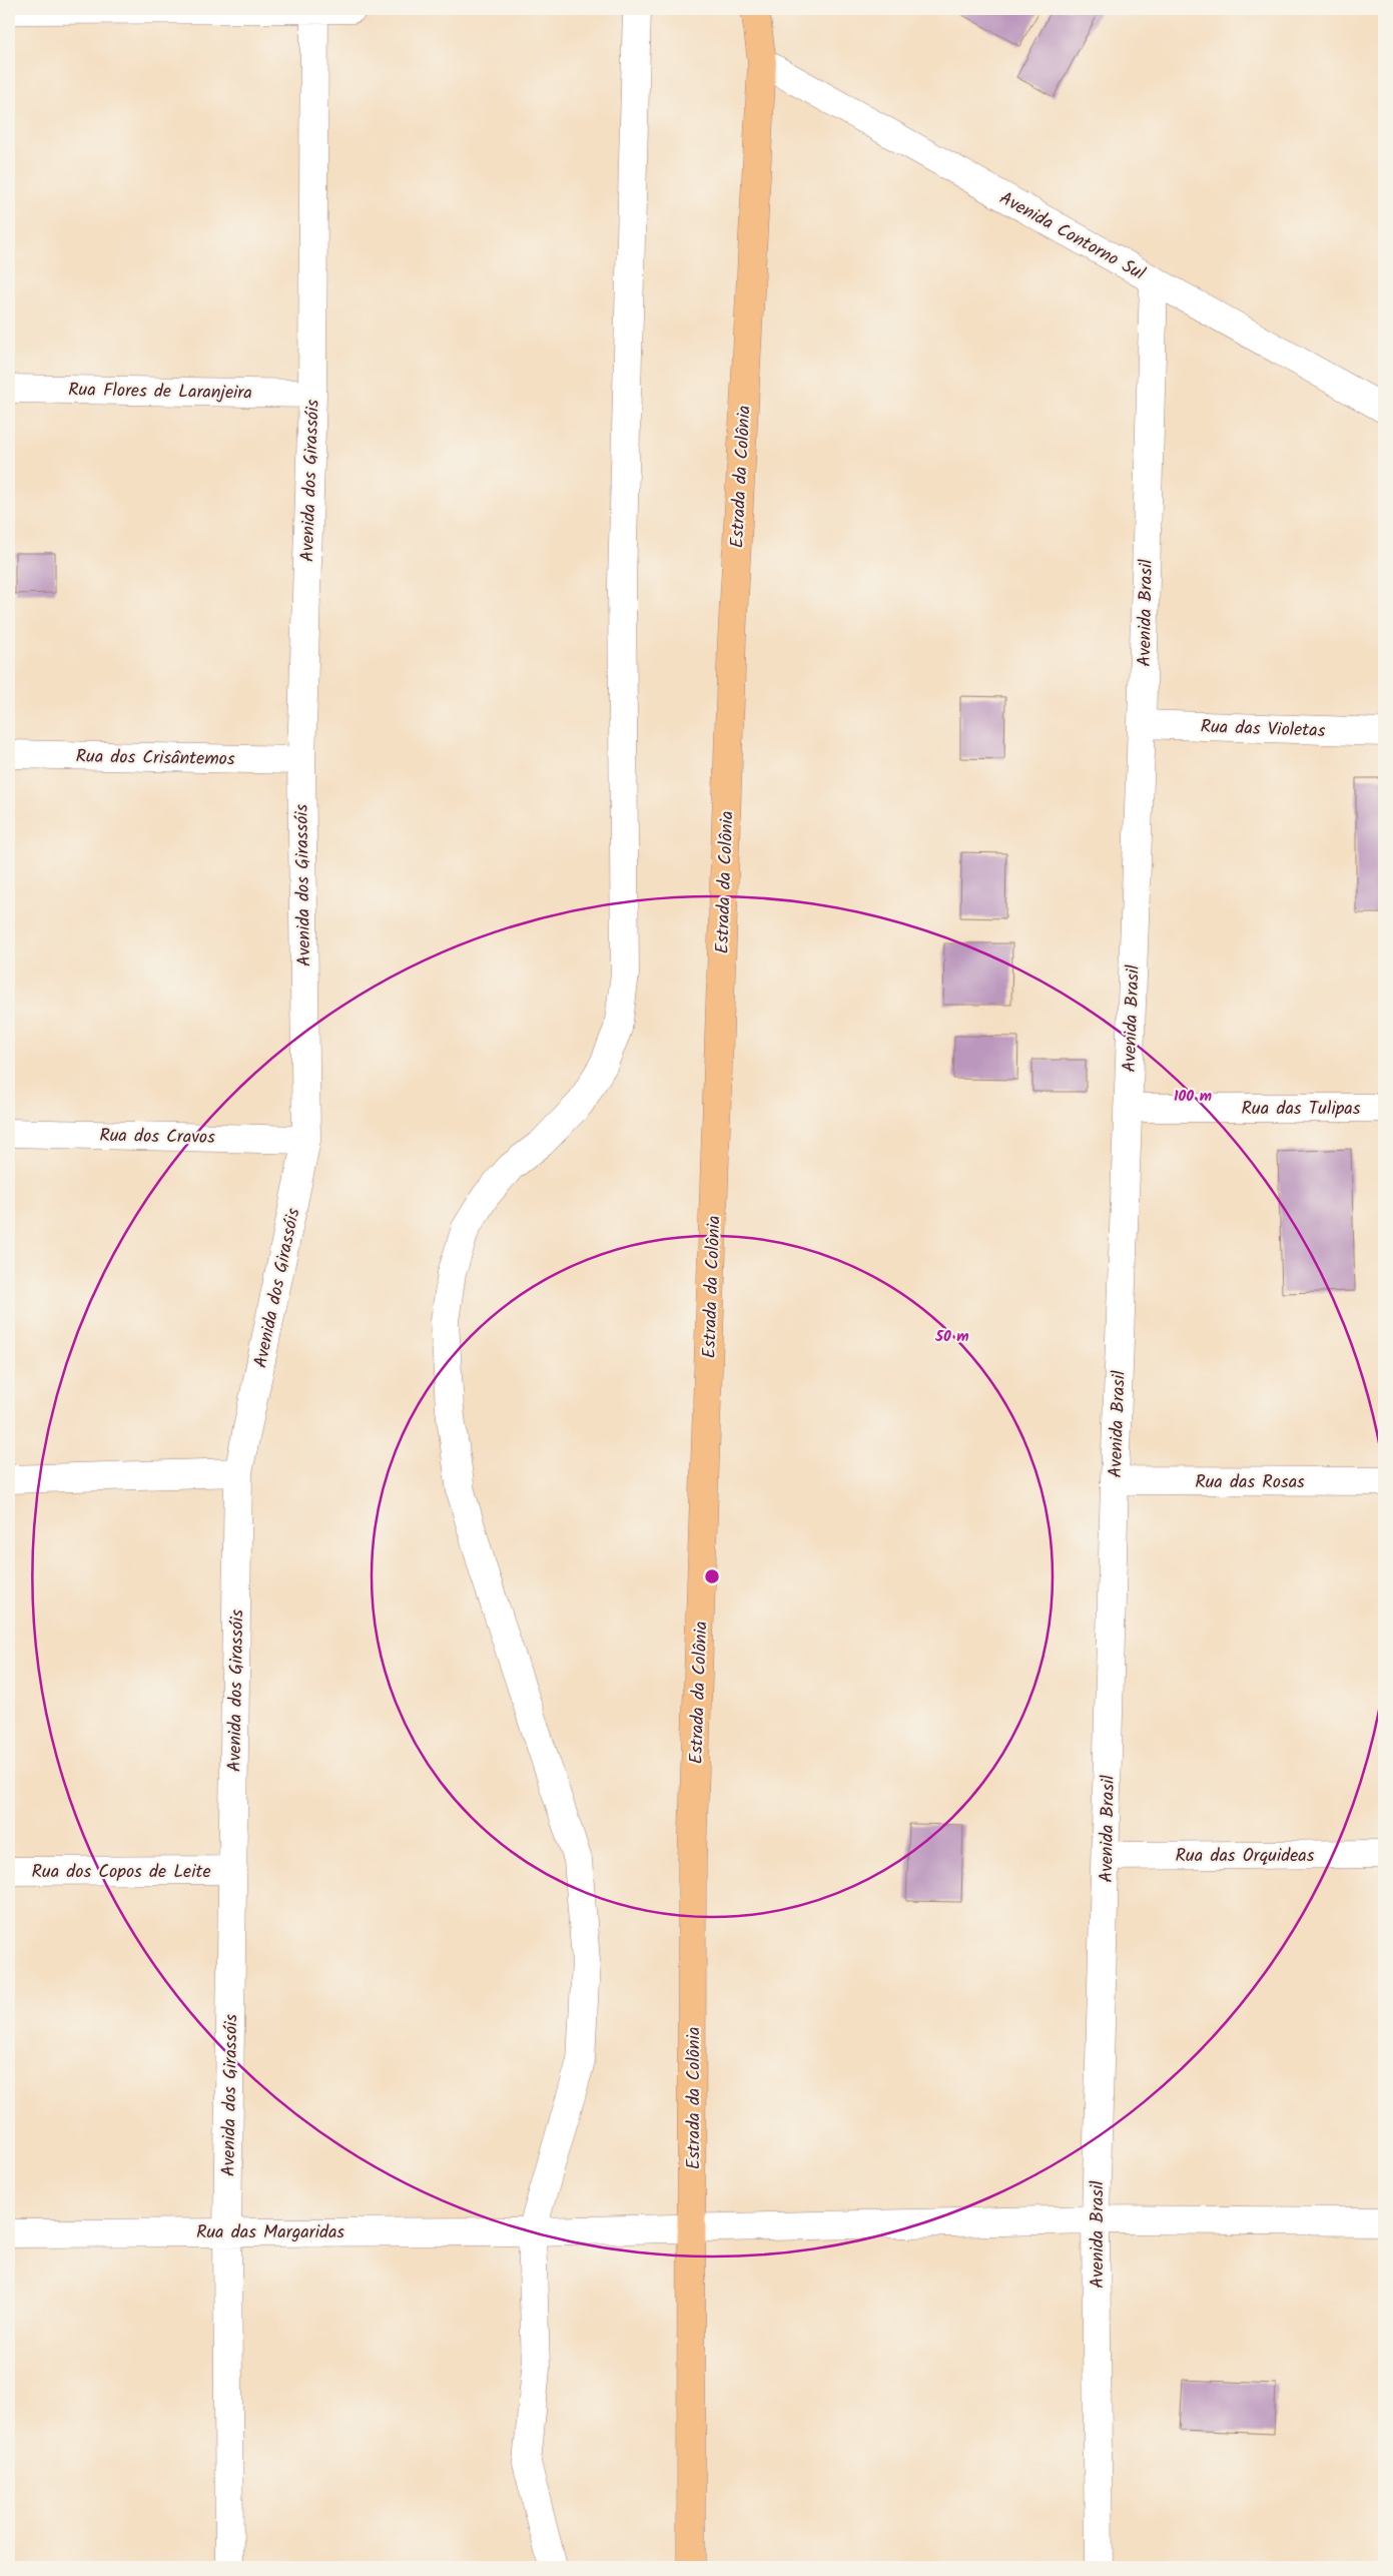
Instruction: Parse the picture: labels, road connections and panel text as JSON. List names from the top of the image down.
{
  "streets": {
    "main road": ["Estrada da Colônia"],
    "street": [
      "Avenida Contorno Sul",
      "Rua Flores de Laranjeira",
      "Avenida dos Girassóis",
      "Avenida Brasil",
      "Rua das Violetas",
      "Rua dos Crisântemos",
      "Rua das Tulipas",
      "Rua dos Cravos",
      "Rua das Rosas",
      "Rua das Orquideas",
      "Rua dos Copos de Leite",
      "Rua das Margaridas"
    ]
  },
  "crossings": [
    ["Avenida Contorno Sul", "Estrada da Colônia"],
    ["Avenida Contorno Sul", "Avenida Brasil"],
    ["Rua Flores de Laranjeira", "Avenida dos Girassóis"],
    ["Estrada da Colônia", "Rua das Margaridas"],
    ["Avenida dos Girassóis", "Rua dos Crisântemos"],
    ["Avenida dos Girassóis", "Rua dos Cravos"],
    ["Avenida dos Girassóis", "Rua dos Copos de Leite"],
    ["Avenida dos Girassóis", "Rua das Margaridas"],
    ["Avenida Brasil", "Rua das Violetas"],
    ["Avenida Brasil", "Rua das Tulipas"],
    ["Avenida Brasil", "Rua das Rosas"],
    ["Avenida Brasil", "Rua das Orquideas"],
    ["Avenida Brasil", "Rua das Margaridas"]
  ],
  "rings": ["100 m", "50 m"]
}
